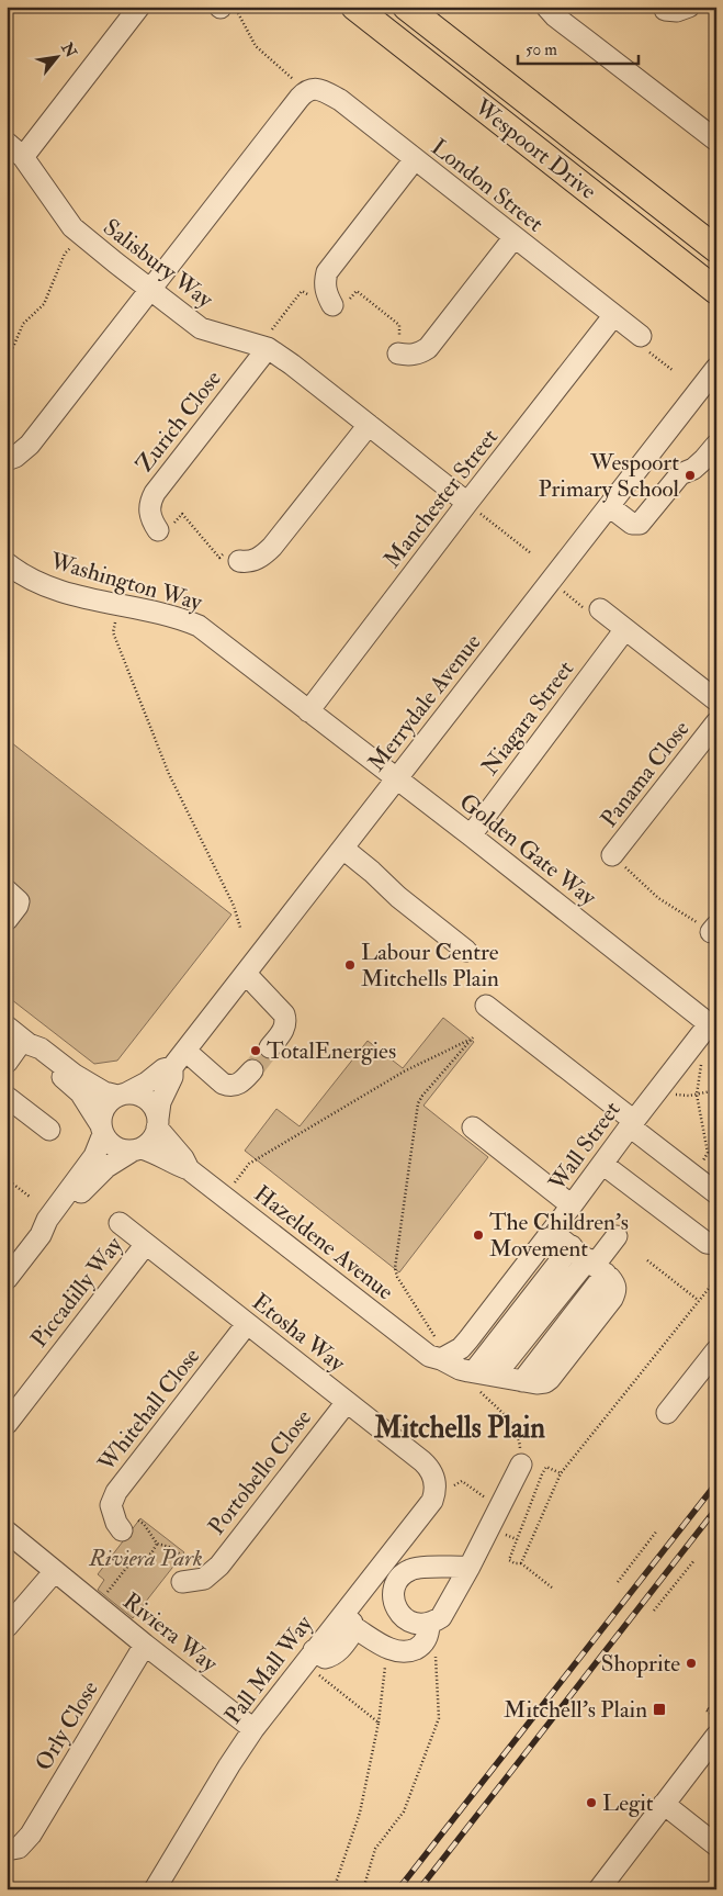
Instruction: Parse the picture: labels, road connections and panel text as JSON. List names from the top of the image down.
{
  "streets": {
    "main road": ["Wespoort Drive"],
    "street": [
      "London Street",
      "Salisbury Way",
      "Zurich Close",
      "Manchester Street",
      "Washington Way",
      "Merrydale Avenue",
      "Niagara Street",
      "Panama Close",
      "Golden Gate Way",
      "Wall Street",
      "Hazeldene Avenue",
      "Piccadilly Way",
      "Etosha Way",
      "Whitehall Close",
      "Portobello Close",
      "Riviera Way",
      "Pall Mall Way",
      "Orly Close"
    ]
  },
  "crossings": [
    ["London Street", "Manchester Street"],
    ["Salisbury Way", "Zurich Close"],
    ["Salisbury Way", "Manchester Street"],
    ["Manchester Street", "Washington Way"],
    ["Manchester Street", "Golden Gate Way"],
    ["Washington Way", "Golden Gate Way"],
    ["Merrydale Avenue", "Golden Gate Way"],
    ["Merrydale Avenue", "Hazeldene Avenue"],
    ["Niagara Street", "Golden Gate Way"],
    ["Golden Gate Way", "Wall Street"],
    ["Wall Street", "Hazeldene Avenue"],
    ["Piccadilly Way", "Etosha Way"],
    ["Etosha Way", "Whitehall Close"],
    ["Etosha Way", "Portobello Close"],
    ["Etosha Way", "Pall Mall Way"],
    ["Riviera Way", "Pall Mall Way"],
    ["Riviera Way", "Orly Close"]
  ],
  "districts": ["Mitchells Plain"],
  "parks": ["Riviera Park"],
  "places": {
    "other": [
      "Wespoort Primary School",
      "Labour Centre Mitchells Plain",
      "TotalEnergies",
      "The Children's Movement",
      "Shoprite",
      "Legit"
    ],
    "transit": ["Mitchell's Plain"]
  },
  "scale_bar": "50 m",
  "north": "top right"
}
